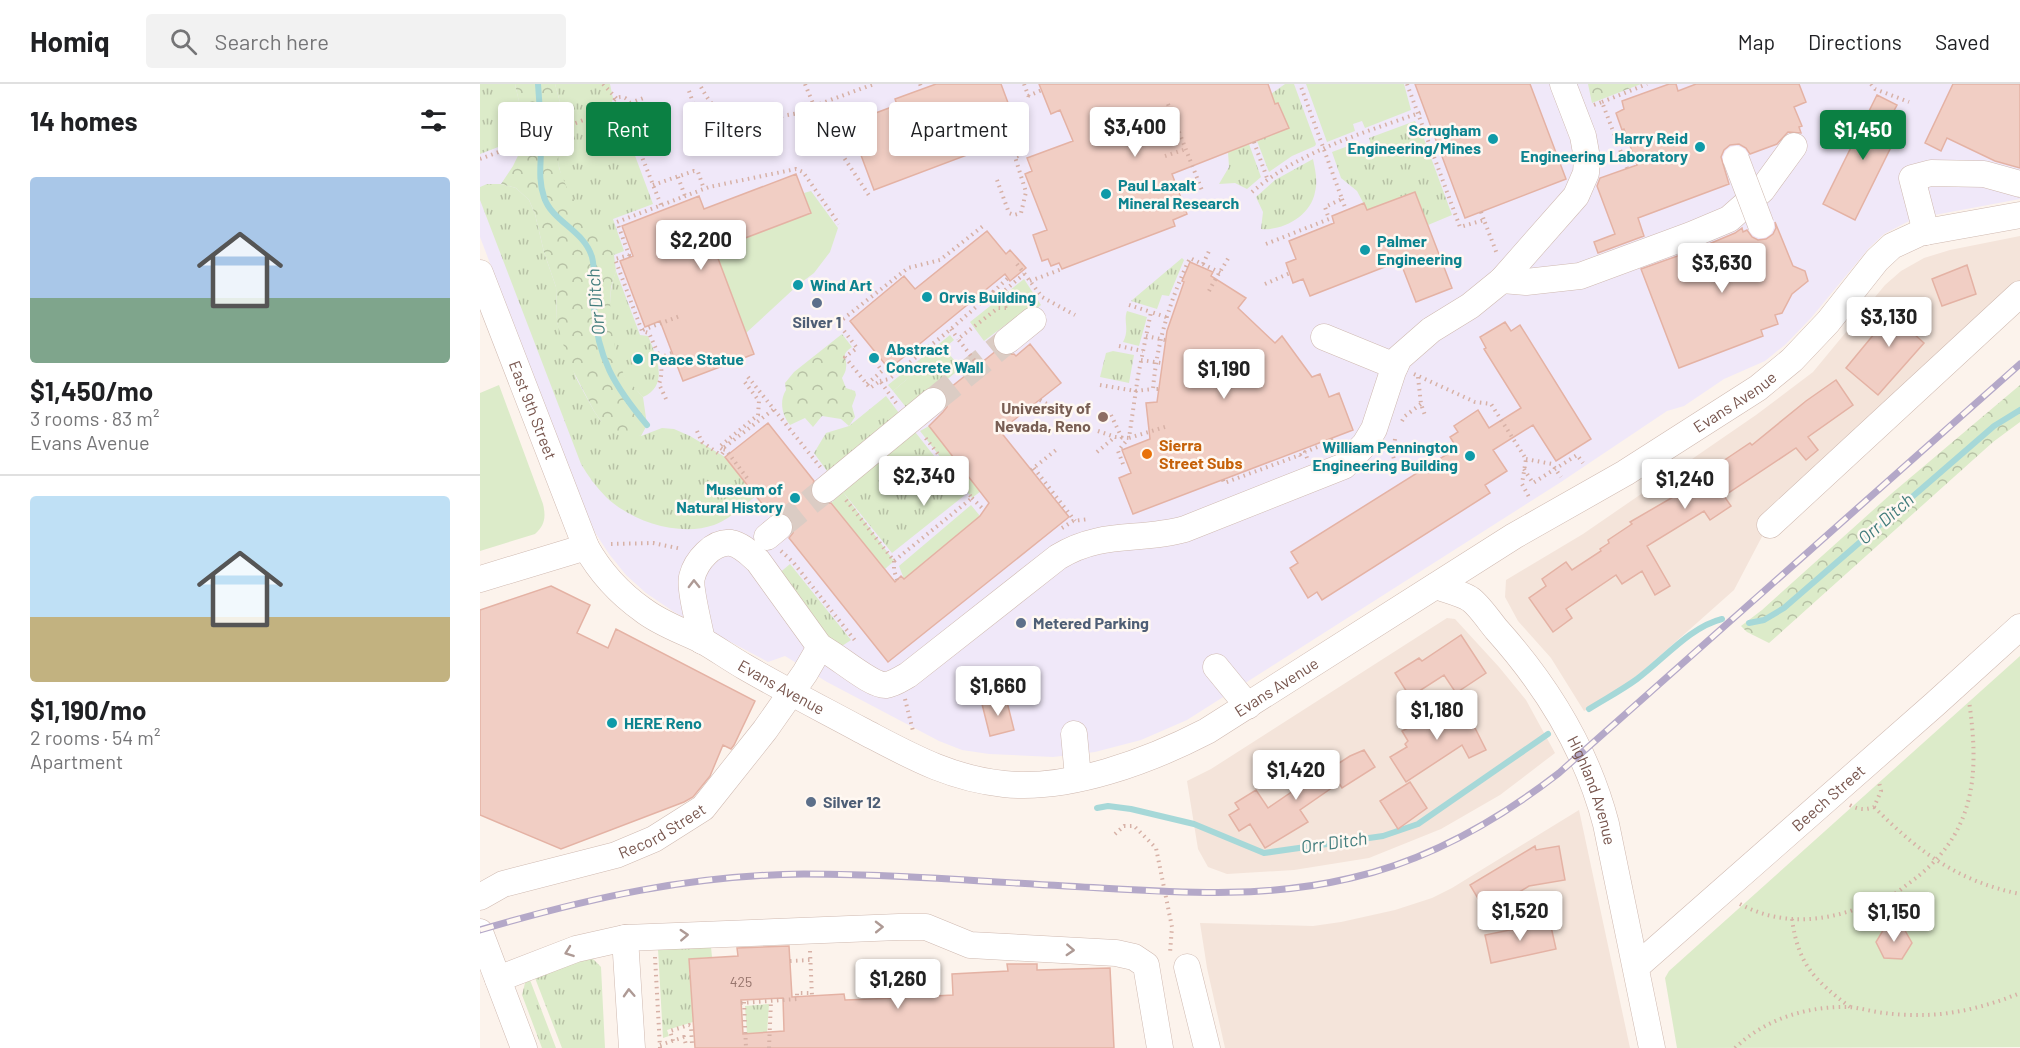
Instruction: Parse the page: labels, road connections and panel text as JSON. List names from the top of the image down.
{
  "streets": {
    "street": [
      "Evans Avenue",
      "East 9th Street",
      "Highland Avenue",
      "Beech Street",
      "Record Street"
    ]
  },
  "crossings": [
    ["Evans Avenue", "East 9th Street"],
    ["Evans Avenue", "Highland Avenue"],
    ["Evans Avenue", "Record Street"],
    ["Highland Avenue", "Beech Street"]
  ],
  "water": ["Orr Ditch"],
  "places": [
    "Scrugham Engineering/Mines",
    "Harry Reid Engineering Laboratory",
    "Paul Laxalt Mineral Research",
    "Palmer Engineering",
    "Wind Art",
    "Orvis Building",
    "Silver 1",
    "Abstract Concrete Wall",
    "Peace Statue",
    "University of Nevada, Reno",
    "Sierra Street Subs",
    "William Pennington Engineering Building",
    "Museum of Natural History",
    "Metered Parking",
    "HERE Reno",
    "Silver 12"
  ],
  "house_numbers": ["425"],
  "page": {
    "header": "Homiq",
    "search": "Search here",
    "nav": ["Map", "Directions", "Saved"],
    "heading": "14 homes",
    "chip": [
      "Buy",
      "Rent",
      "Filters",
      "New",
      "Apartment"
    ],
    "price": [
      "$3,400",
      "$1,450",
      "$2,200",
      "$3,630",
      "$3,130",
      "$1,190",
      "$2,340",
      "$1,240",
      "$1,660",
      "$1,180",
      "$1,420",
      "$1,520",
      "$1,150",
      "$1,260"
    ],
    "list": [
      {
        "name": "$1,450/mo",
        "note": "3 rooms · 83 m² · Evans Avenue"
      },
      {
        "name": "$1,190/mo",
        "note": "2 rooms · 54 m² · Apartment"
      }
    ]
  }
}
